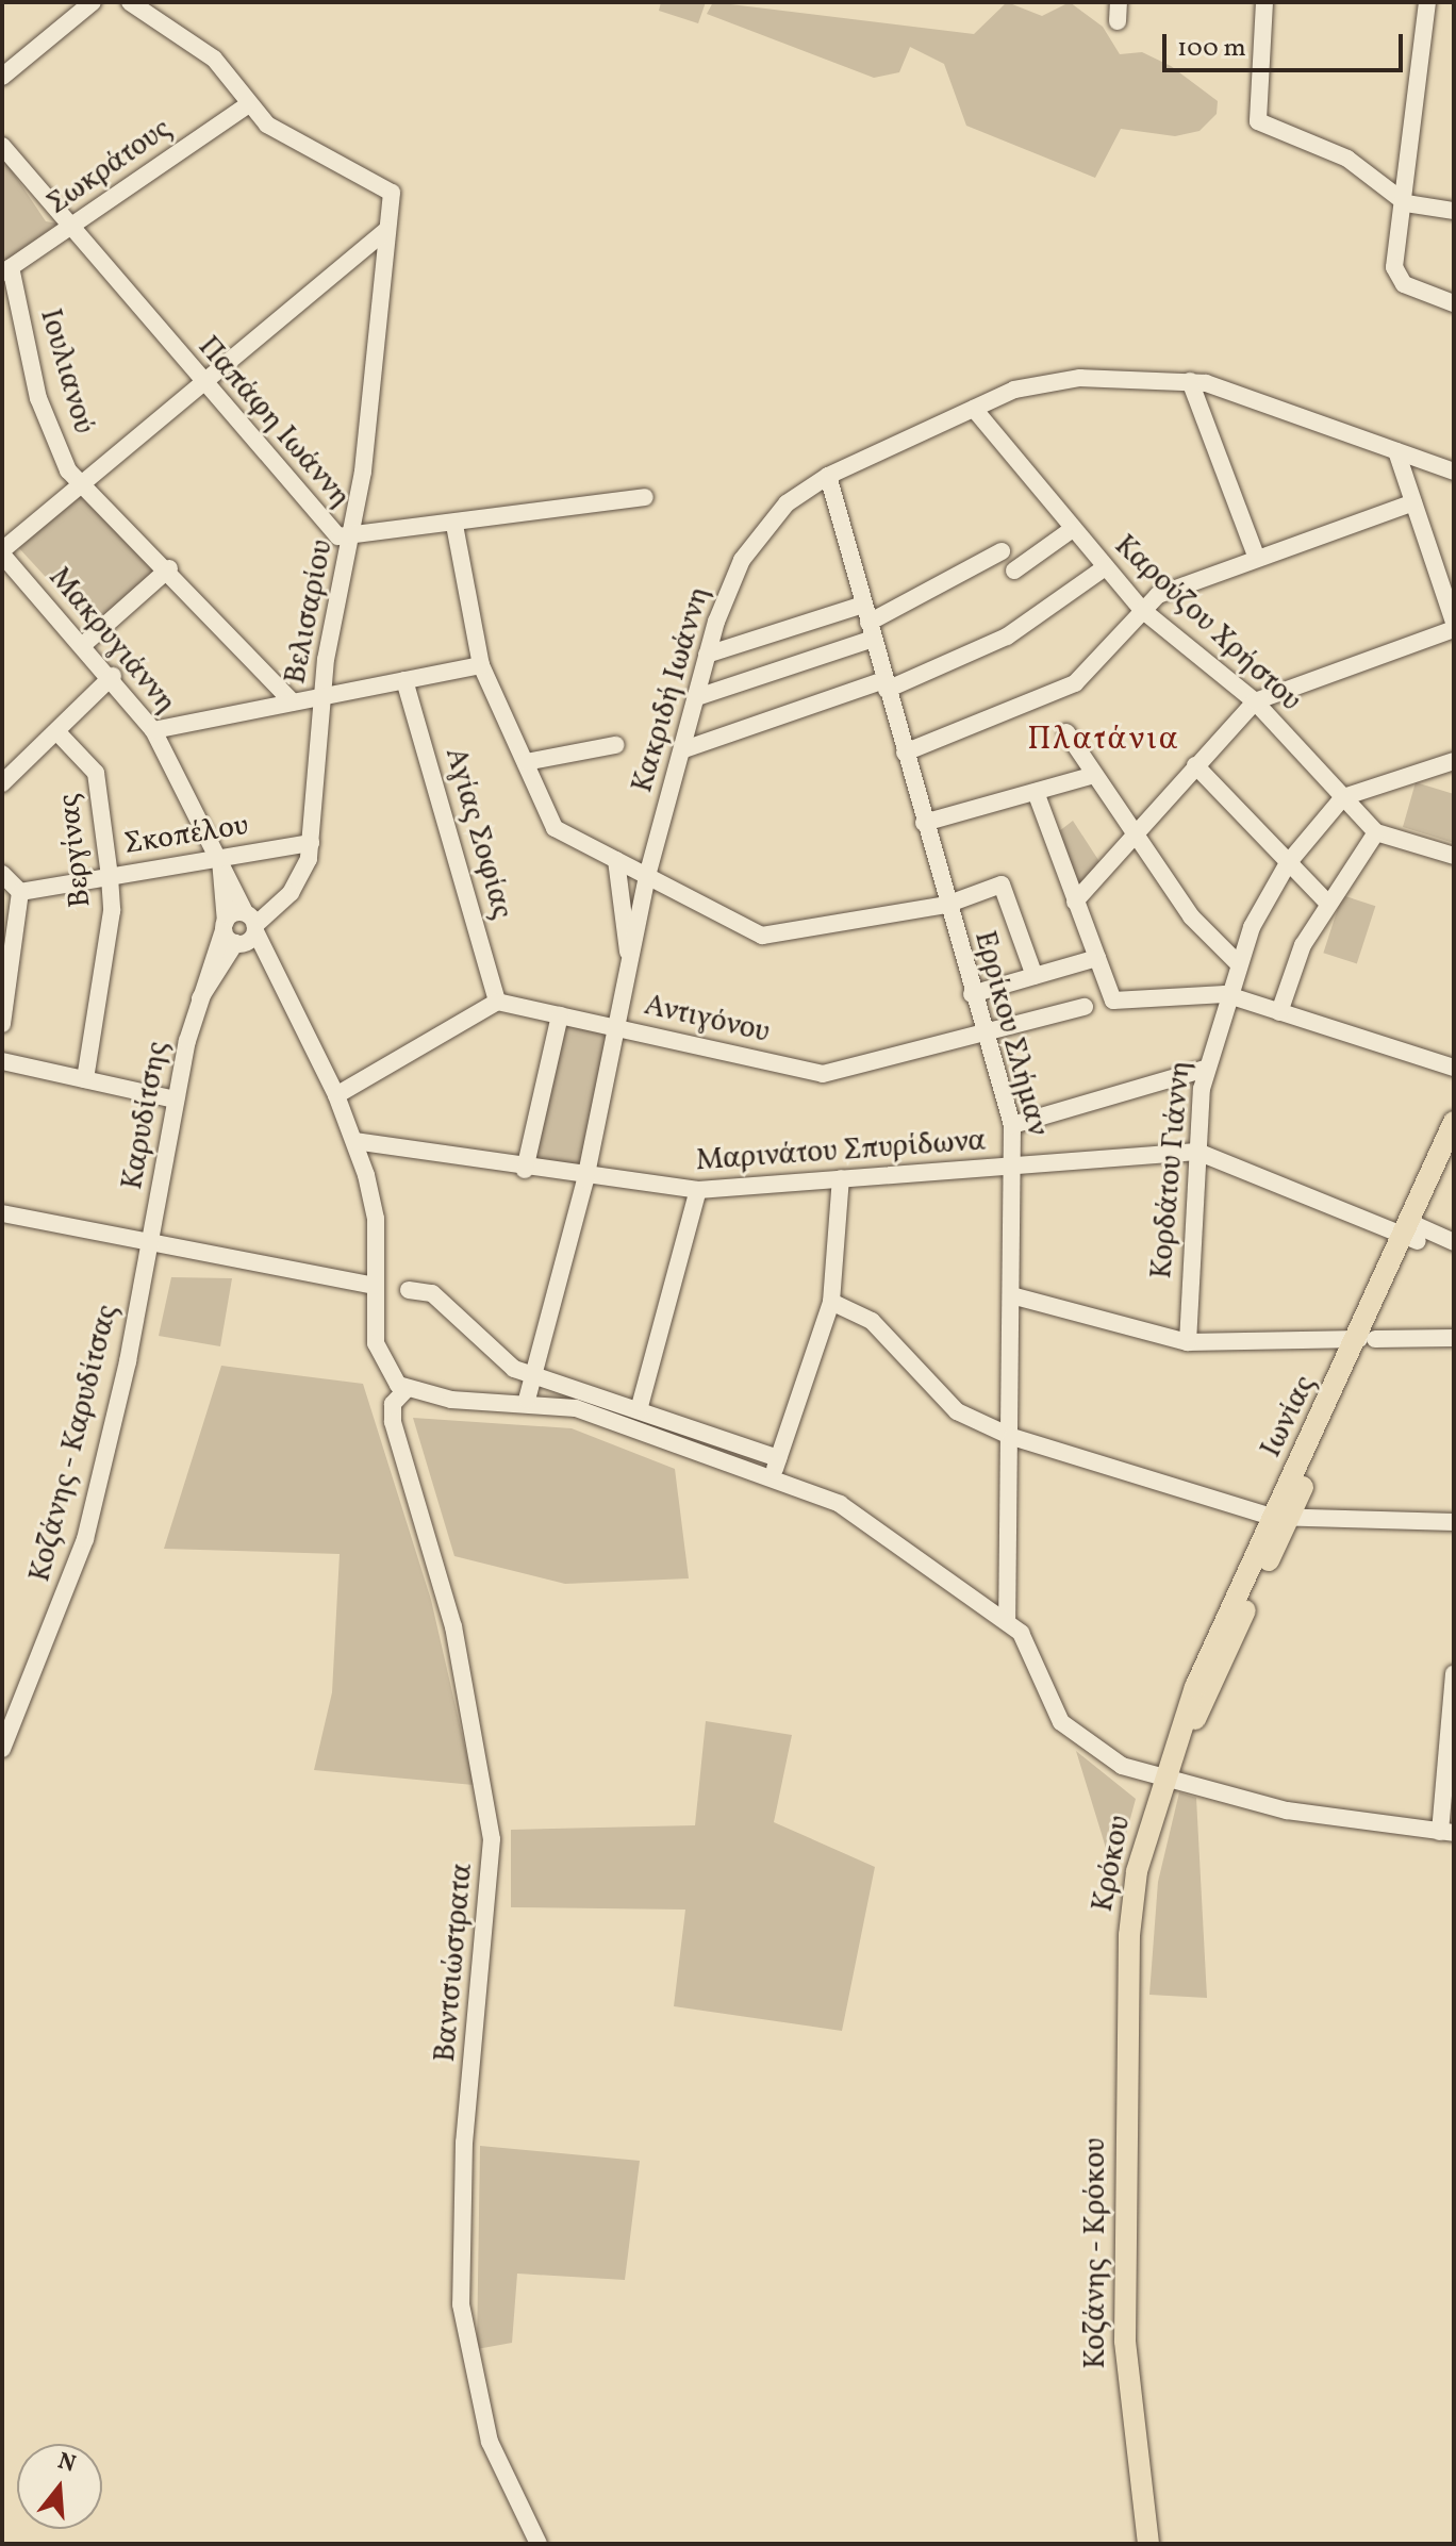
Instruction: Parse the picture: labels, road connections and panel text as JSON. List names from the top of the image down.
{
  "streets": {
    "main road": ["Ιωνίας", "Κρόκου", "Κοζάνης - Κρόκου"],
    "street": [
      "Σωκράτους",
      "Ιουλιανού",
      "Παπάφη Ιωάννη",
      "Βελισαρίου",
      "Καρούζου Χρήστου",
      "Μακρυγιάννη",
      "Κακριδή Ιωάννη",
      "Αγίας Σοφίας",
      "Σκοπέλου",
      "Βεργίνας",
      "Αντιγόνου",
      "Ερρίκου Σλήμαν",
      "Καρυδίτσης",
      "Μαρινάτου Σπυρίδωνα",
      "Κορδάτου Γιάννη",
      "Κοζάνης - Καρυδίτσας",
      "Βαντσιώστρατα"
    ]
  },
  "crossings": [
    ["Σωκράτους", "Ιουλιανού"],
    ["Σωκράτους", "Παπάφη Ιωάννη"],
    ["Σωκράτους", "Βελισαρίου"],
    ["Παπάφη Ιωάννη", "Βελισαρίου"],
    ["Βελισαρίου", "Μακρυγιάννη"],
    ["Βελισαρίου", "Σκοπέλου"],
    ["Βελισαρίου", "Καρυδίτσης"],
    ["Καρούζου Χρήστου", "Κακριδή Ιωάννη"],
    ["Καρούζου Χρήστου", "Κορδάτου Γιάννη"],
    ["Μακρυγιάννη", "Σκοπέλου"],
    ["Μακρυγιάννη", "Καρυδίτσης"],
    ["Μακρυγιάννη", "Μαρινάτου Σπυρίδωνα"],
    ["Μακρυγιάννη", "Βαντσιώστρατα"],
    ["Κακριδή Ιωάννη", "Αντιγόνου"],
    ["Κακριδή Ιωάννη", "Ερρίκου Σλήμαν"],
    ["Κακριδή Ιωάννη", "Μαρινάτου Σπυρίδωνα"],
    ["Αγίας Σοφίας", "Αντιγόνου"],
    ["Σκοπέλου", "Βεργίνας"],
    ["Αντιγόνου", "Ερρίκου Σλήμαν"],
    ["Ερρίκου Σλήμαν", "Μαρινάτου Σπυρίδωνα"],
    ["Καρυδίτσης", "Κοζάνης - Καρυδίτσας"],
    ["Μαρινάτου Σπυρίδωνα", "Κορδάτου Γιάννη"],
    ["Μαρινάτου Σπυρίδωνα", "Ιωνίας"],
    ["Ιωνίας", "Κρόκου"],
    ["Κρόκου", "Κοζάνης - Κρόκου"]
  ],
  "districts": ["Πλατάνια"],
  "scale_bar": "100 m",
  "north": "top"
}
